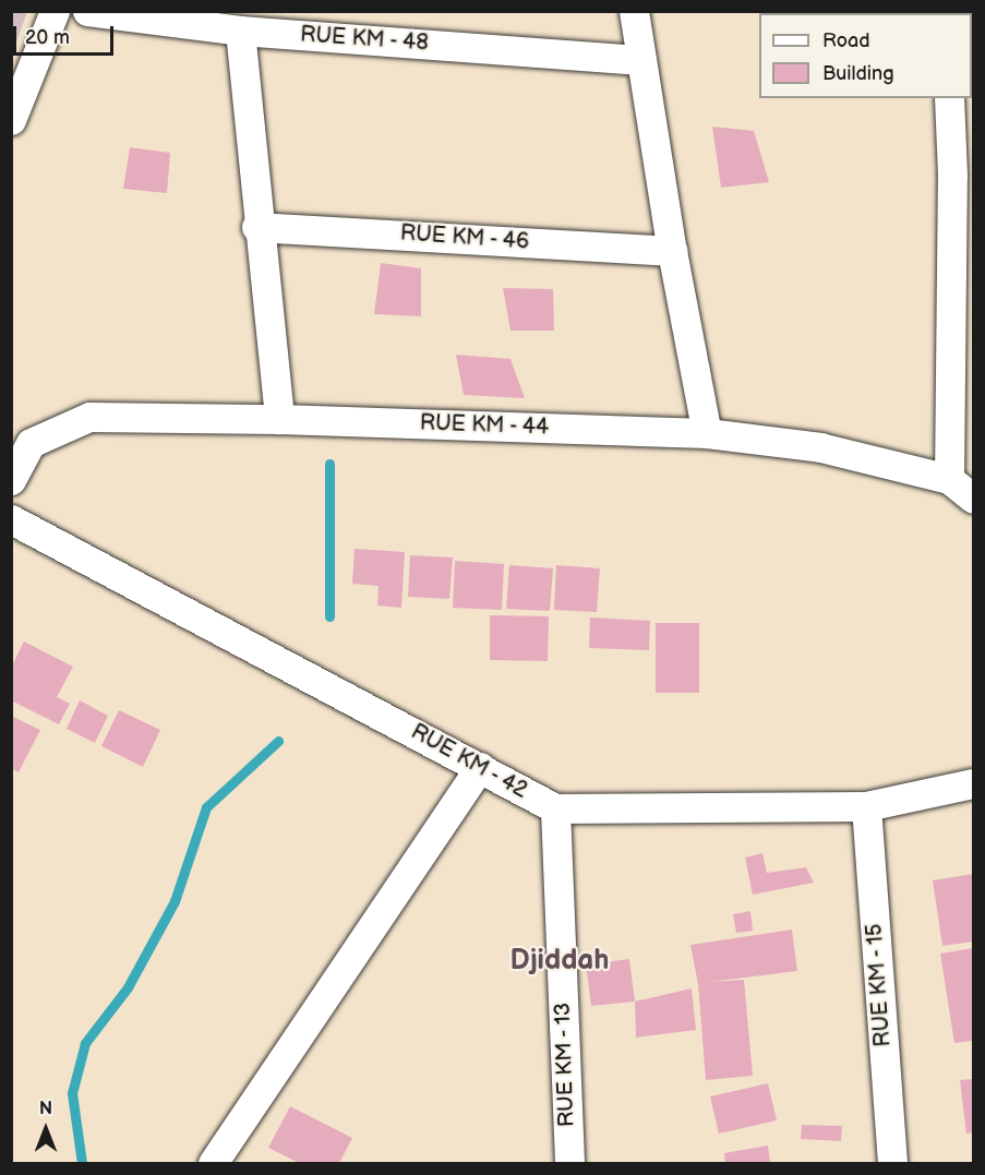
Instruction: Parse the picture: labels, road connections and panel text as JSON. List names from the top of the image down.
{
  "streets": {
    "street": [
      "RUE KM - 48",
      "RUE KM - 46",
      "RUE KM - 44",
      "RUE KM - 42",
      "RUE KM - 15",
      "RUE KM - 13"
    ]
  },
  "crossings": [
    ["RUE KM - 42", "RUE KM - 15"],
    ["RUE KM - 42", "RUE KM - 13"]
  ],
  "districts": ["Djiddah"],
  "legend": ["Road", "Building"],
  "scale_bar": "20 m",
  "north": "top"
}
